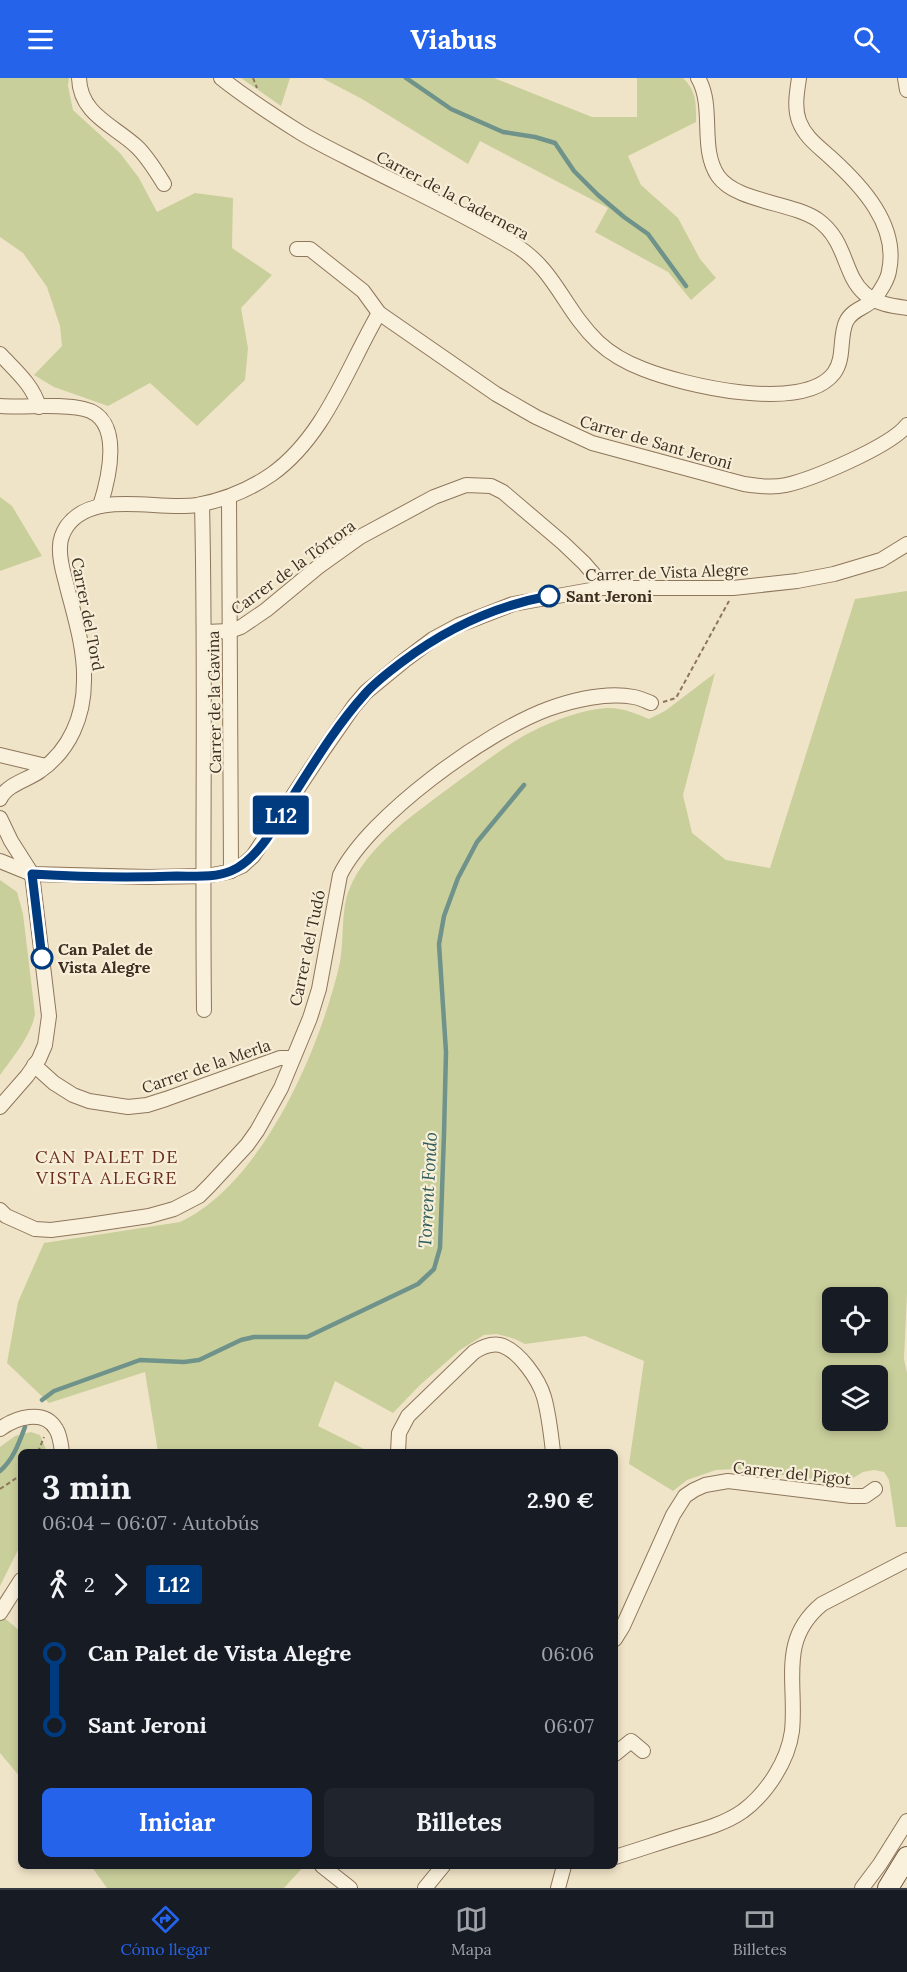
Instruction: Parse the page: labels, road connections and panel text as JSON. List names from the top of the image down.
{
  "streets": {
    "street": [
      "Carrer de la Cadernera",
      "Carrer de Sant Jeroni",
      "Carrer de la Tórtora",
      "Carrer de Vista Alegre",
      "Carrer del Tord",
      "Carrer de la Gavina",
      "Carrer del Tudó",
      "Carrer de la Merla",
      "Carrer del Pigot"
    ]
  },
  "crossings": [
    ["Carrer de Sant Jeroni", "Carrer del Tord"],
    ["Carrer de la Tórtora", "Carrer de Vista Alegre"],
    ["Carrer de la Tórtora", "Carrer de la Gavina"],
    ["Carrer de Vista Alegre", "Carrer de la Gavina"],
    ["Carrer del Tord", "Carrer de la Gavina"],
    ["Carrer del Tudó", "Carrer de la Merla"]
  ],
  "districts": ["CAN PALET DE VISTA ALEGRE"],
  "water": ["Torrent Fondo"],
  "places": ["Sant Jeroni", "Can Palet de Vista Alegre"],
  "lines": ["bus line L12"],
  "page": {
    "header": "Viabus",
    "on_map": "L12",
    "heading": ["3 min", "06:04 – 06:07 · Autobús", "2.90 €"],
    "legs": ["2", "L12"],
    "list": [
      {
        "name": "Can Palet de Vista Alegre",
        "value": "06:06"
      },
      {
        "name": "Sant Jeroni",
        "value": "06:07"
      }
    ],
    "buttons": ["Iniciar", "Billetes"],
    "tabs": ["Cómo llegar", "Mapa", "Billetes"]
  }
}
